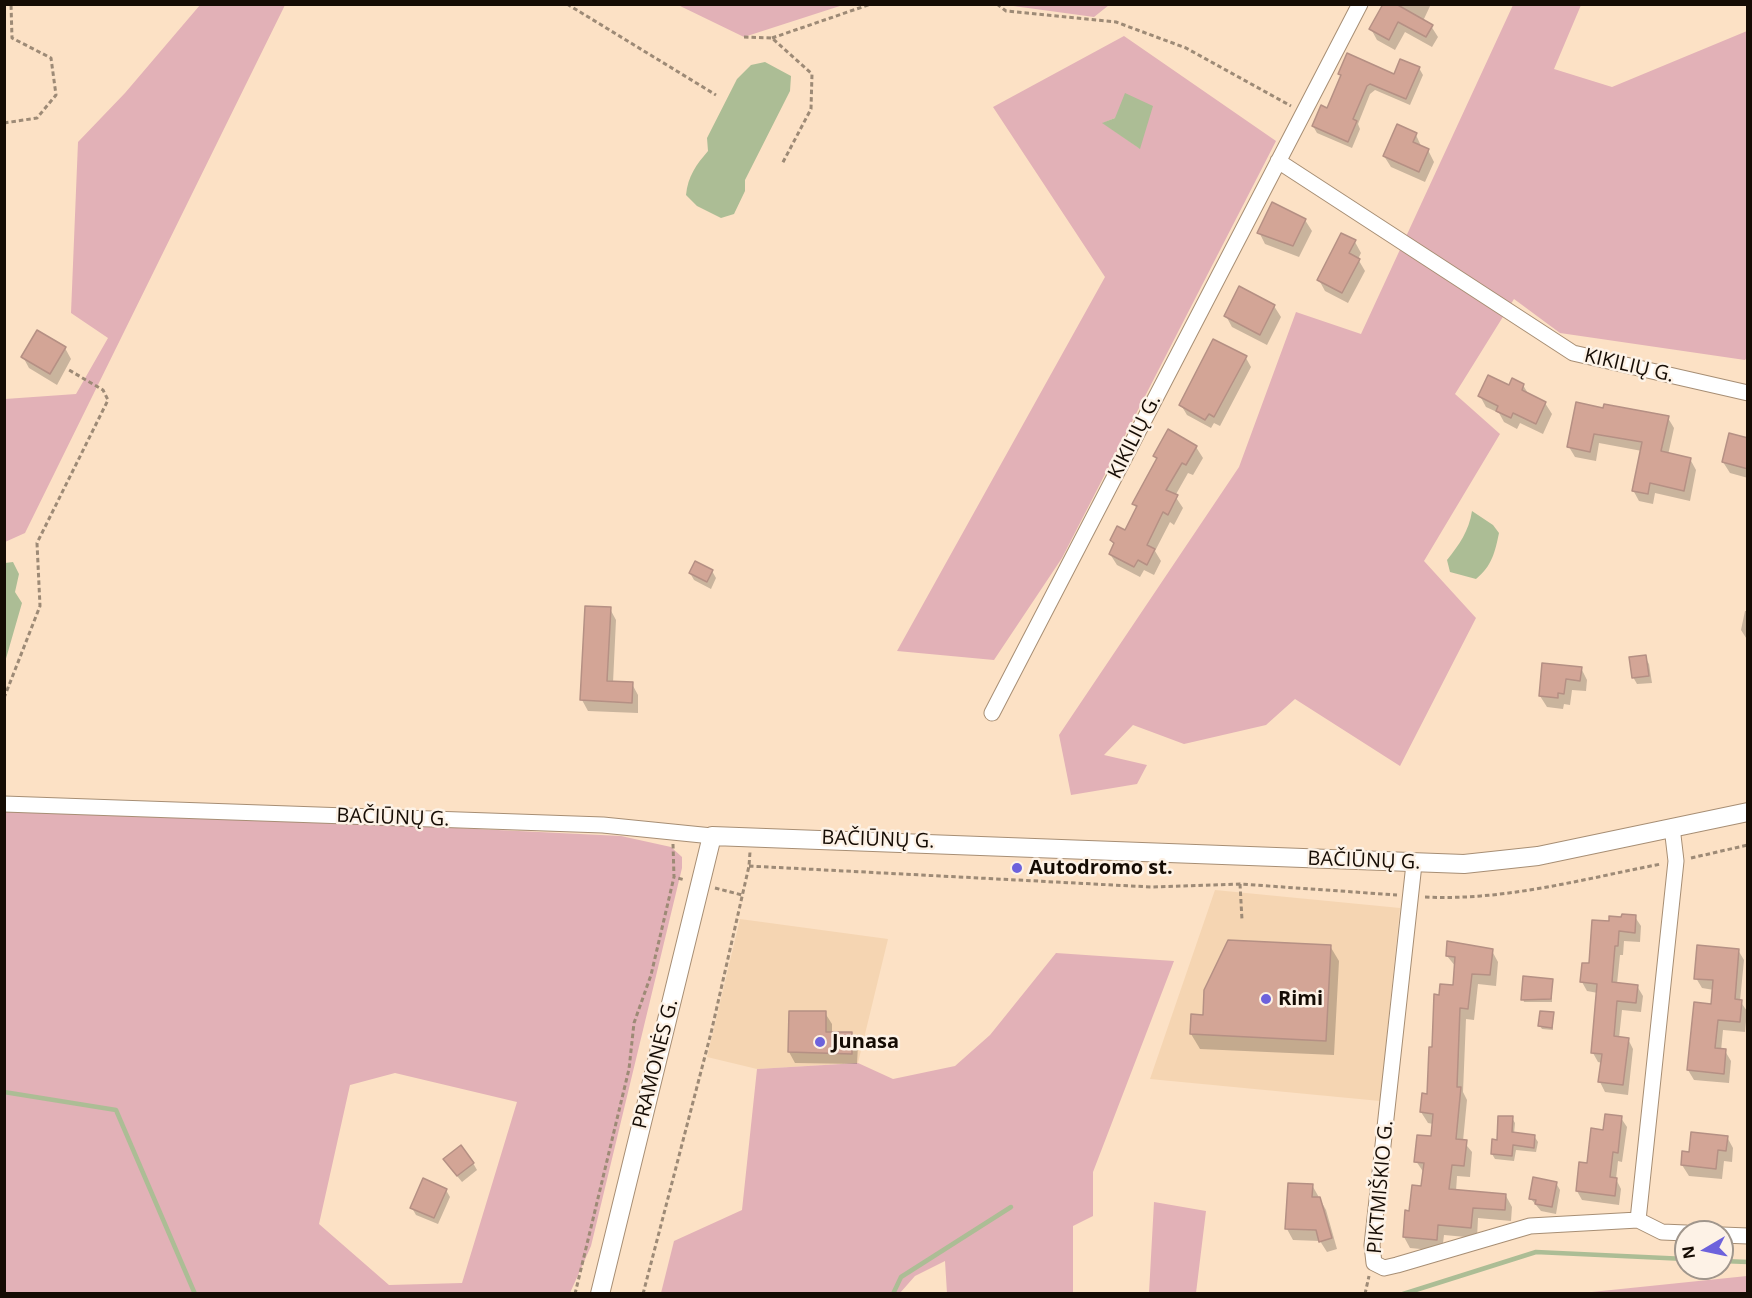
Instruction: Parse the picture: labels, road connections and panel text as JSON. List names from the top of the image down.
{
  "streets": {
    "main road": ["BAČIŪNŲ G.", "PRAMONĖS G."],
    "street": ["KIKILIŲ G.", "PIKTMIŠKIO G."]
  },
  "crossings": [
    ["BAČIŪNŲ G.", "PRAMONĖS G."],
    ["BAČIŪNŲ G.", "PIKTMIŠKIO G."]
  ],
  "places": ["Autodromo st.", "Rimi", "Junasa"],
  "north": "left"
}
